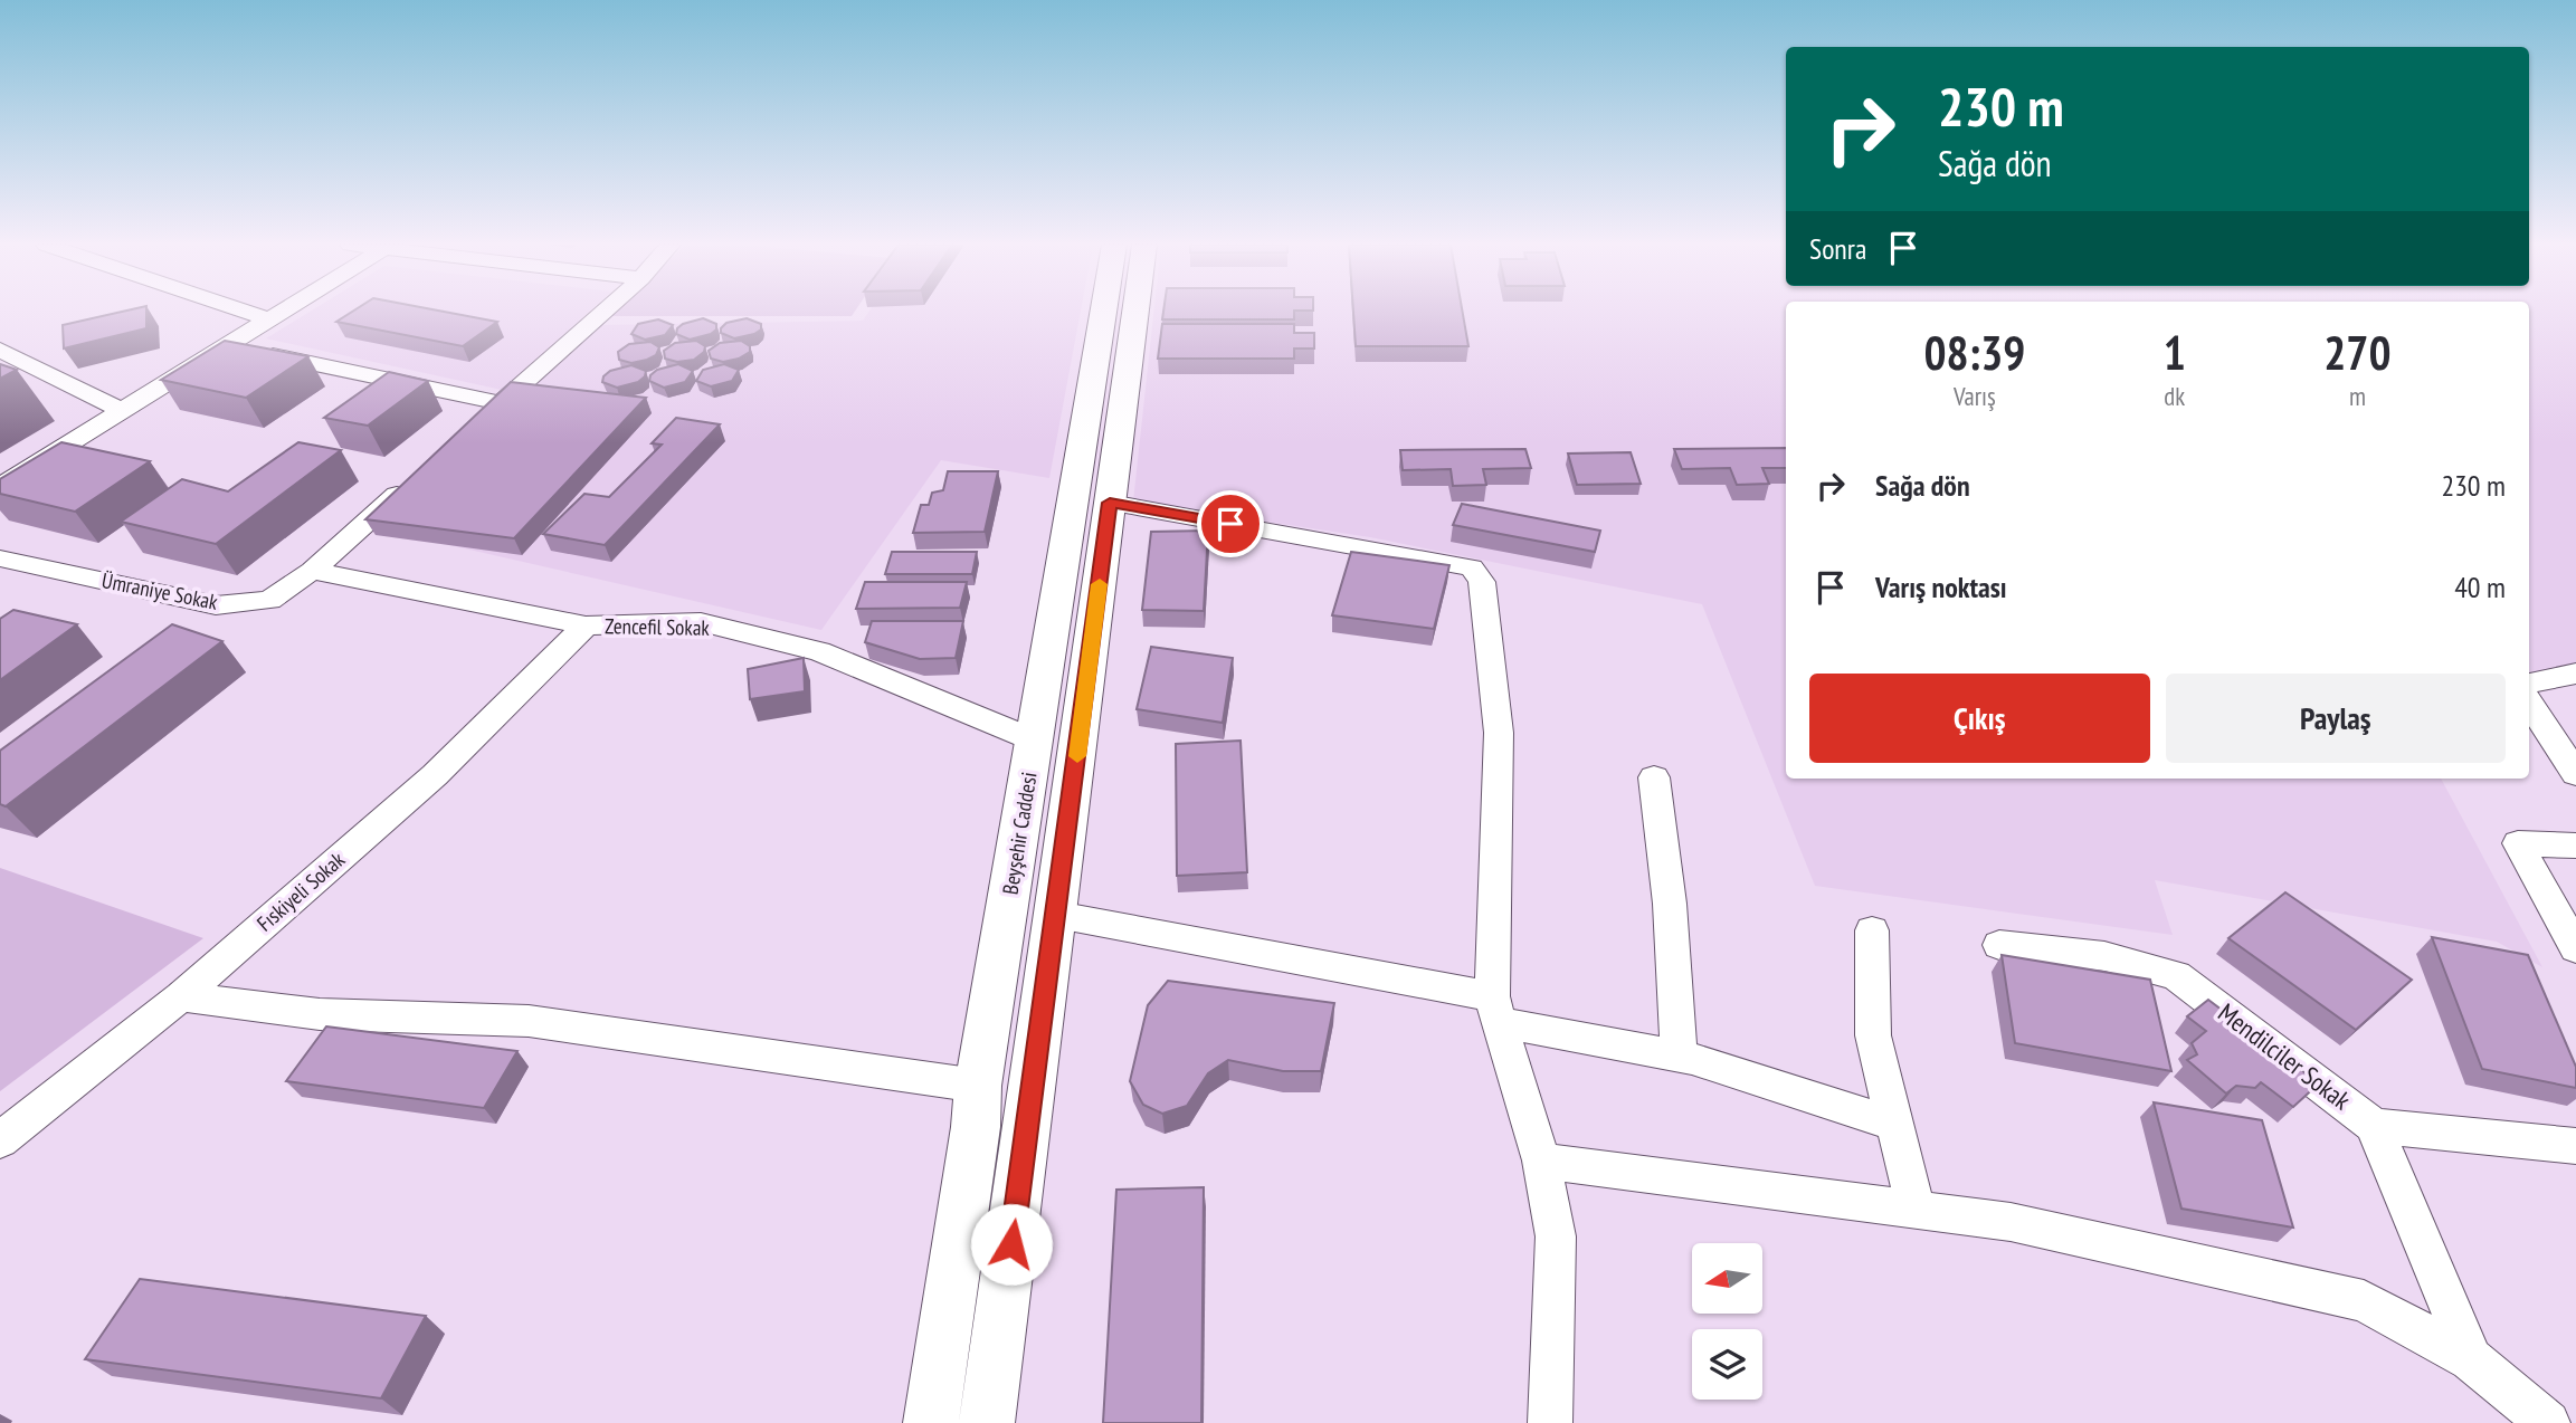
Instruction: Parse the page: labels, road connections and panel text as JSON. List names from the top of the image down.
{
  "streets": {
    "main road": ["Beyşehir Caddesi"],
    "street": [
      "Ümraniye Sokak",
      "Zencefil Sokak",
      "Fıskiyeli Sokak",
      "Mendilciler Sokak"
    ]
  },
  "crossings": [
    ["Ümraniye Sokak", "Zencefil Sokak"],
    ["Zencefil Sokak", "Beyşehir Caddesi"],
    ["Zencefil Sokak", "Fıskiyeli Sokak"]
  ],
  "north": "left",
  "page": {
    "turn": ["230 m", "Sağa dön"],
    "then": "Sonra",
    "eta": [
      "08:39",
      "Varış",
      "1",
      "dk",
      "270",
      "m"
    ],
    "list": [
      {
        "name": "Sağa dön",
        "value": "230 m"
      },
      {
        "name": "Varış noktası",
        "value": "40 m"
      }
    ],
    "buttons": ["Çıkış", "Paylaş"]
  }
}
